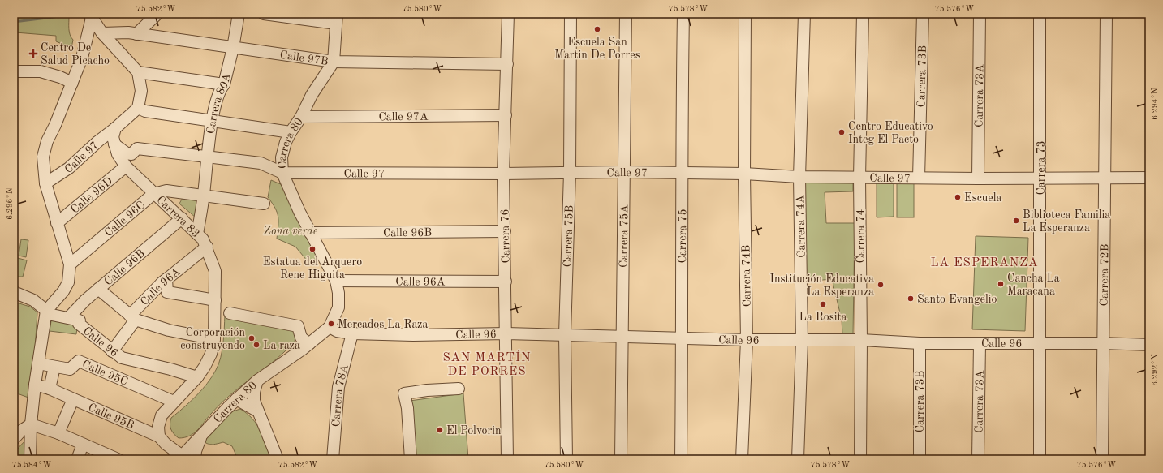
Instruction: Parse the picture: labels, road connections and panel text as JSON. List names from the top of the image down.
{
  "streets": {
    "street": [
      "Calle 97B",
      "Carrera 73B",
      "Carrera 73A",
      "Carrera 80A",
      "Calle 97A",
      "Carrera 80",
      "Calle 97",
      "Carrera 73",
      "Calle 96D",
      "Carrera 83",
      "Calle 96C",
      "Carrera 74A",
      "Calle 96B",
      "Carrera 76",
      "Carrera 75",
      "Carrera 74",
      "Carrera 75B",
      "Carrera 75A",
      "Carrera 74B",
      "Carrera 72B",
      "Calle 96A",
      "Calle 96",
      "Calle 95C",
      "Carrera 78A",
      "Calle 95B"
    ]
  },
  "crossings": [
    ["Calle 97B", "Carrera 80A"],
    ["Calle 97B", "Carrera 80"],
    ["Calle 97B", "Carrera 76"],
    ["Carrera 73B", "Calle 97"],
    ["Carrera 73B", "Calle 96"],
    ["Carrera 73A", "Calle 97"],
    ["Carrera 73A", "Calle 96"],
    ["Carrera 80A", "Calle 97"],
    ["Carrera 80A", "Carrera 83"],
    ["Carrera 80A", "Calle 96C"],
    ["Calle 97A", "Carrera 80"],
    ["Calle 97A", "Carrera 76"],
    ["Carrera 80", "Calle 97"],
    ["Carrera 80", "Calle 96B"],
    ["Carrera 80", "Calle 96A"],
    ["Carrera 80", "Calle 96"],
    ["Carrera 80", "Calle 95B"],
    ["Calle 97", "Carrera 73"],
    ["Calle 97", "Carrera 83"],
    ["Calle 97", "Carrera 74A"],
    ["Calle 97", "Carrera 76"],
    ["Calle 97", "Carrera 75"],
    ["Calle 97", "Carrera 74"],
    ["Calle 97", "Carrera 75B"],
    ["Calle 97", "Carrera 75A"],
    ["Calle 97", "Carrera 74B"],
    ["Calle 97", "Carrera 72B"],
    ["Carrera 73", "Calle 96"],
    ["Calle 96D", "Carrera 83"],
    ["Carrera 83", "Calle 96C"],
    ["Carrera 83", "Calle 96B"],
    ["Carrera 83", "Calle 96A"],
    ["Carrera 83", "Calle 96"],
    ["Carrera 83", "Calle 95C"],
    ["Carrera 83", "Calle 95B"],
    ["Carrera 74A", "Calle 96"],
    ["Calle 96B", "Carrera 76"],
    ["Calle 96B", "Calle 96A"],
    ["Calle 96B", "Calle 96"],
    ["Carrera 76", "Calle 96A"],
    ["Carrera 76", "Calle 96"],
    ["Carrera 75", "Calle 96"],
    ["Carrera 74", "Calle 96"],
    ["Carrera 75B", "Calle 96"],
    ["Carrera 75A", "Calle 96"],
    ["Carrera 74B", "Calle 96"],
    ["Carrera 72B", "Calle 96"],
    ["Calle 96A", "Calle 96"],
    ["Calle 96", "Carrera 78A"]
  ],
  "districts": ["LA ESPERANZA", "SAN MARTÍN DE PORRES"],
  "parks": ["Zona verde"],
  "places": {
    "other": [
      "Escuela San Martin De Porres",
      "Centro Educativo Integ El Pacto",
      "Escuela",
      "Biblioteca Familia La Esperanza",
      "Estatua del Arquero Rene Higuita",
      "Cancha La Maracana",
      "Institución Educativa La Esperanza",
      "Santo Evangelio",
      "La Rosita",
      "Mercados La Raza",
      "Corporación construyendo",
      "La raza",
      "El Polvorin"
    ],
    "health": ["Centro De Salud Picacho"]
  },
  "coordinates": [
    "75.582°W",
    "75.580°W",
    "75.578°W",
    "75.576°W",
    "6.294°N",
    "6.296°N",
    "6.292°N",
    "75.584°W"
  ]
}
